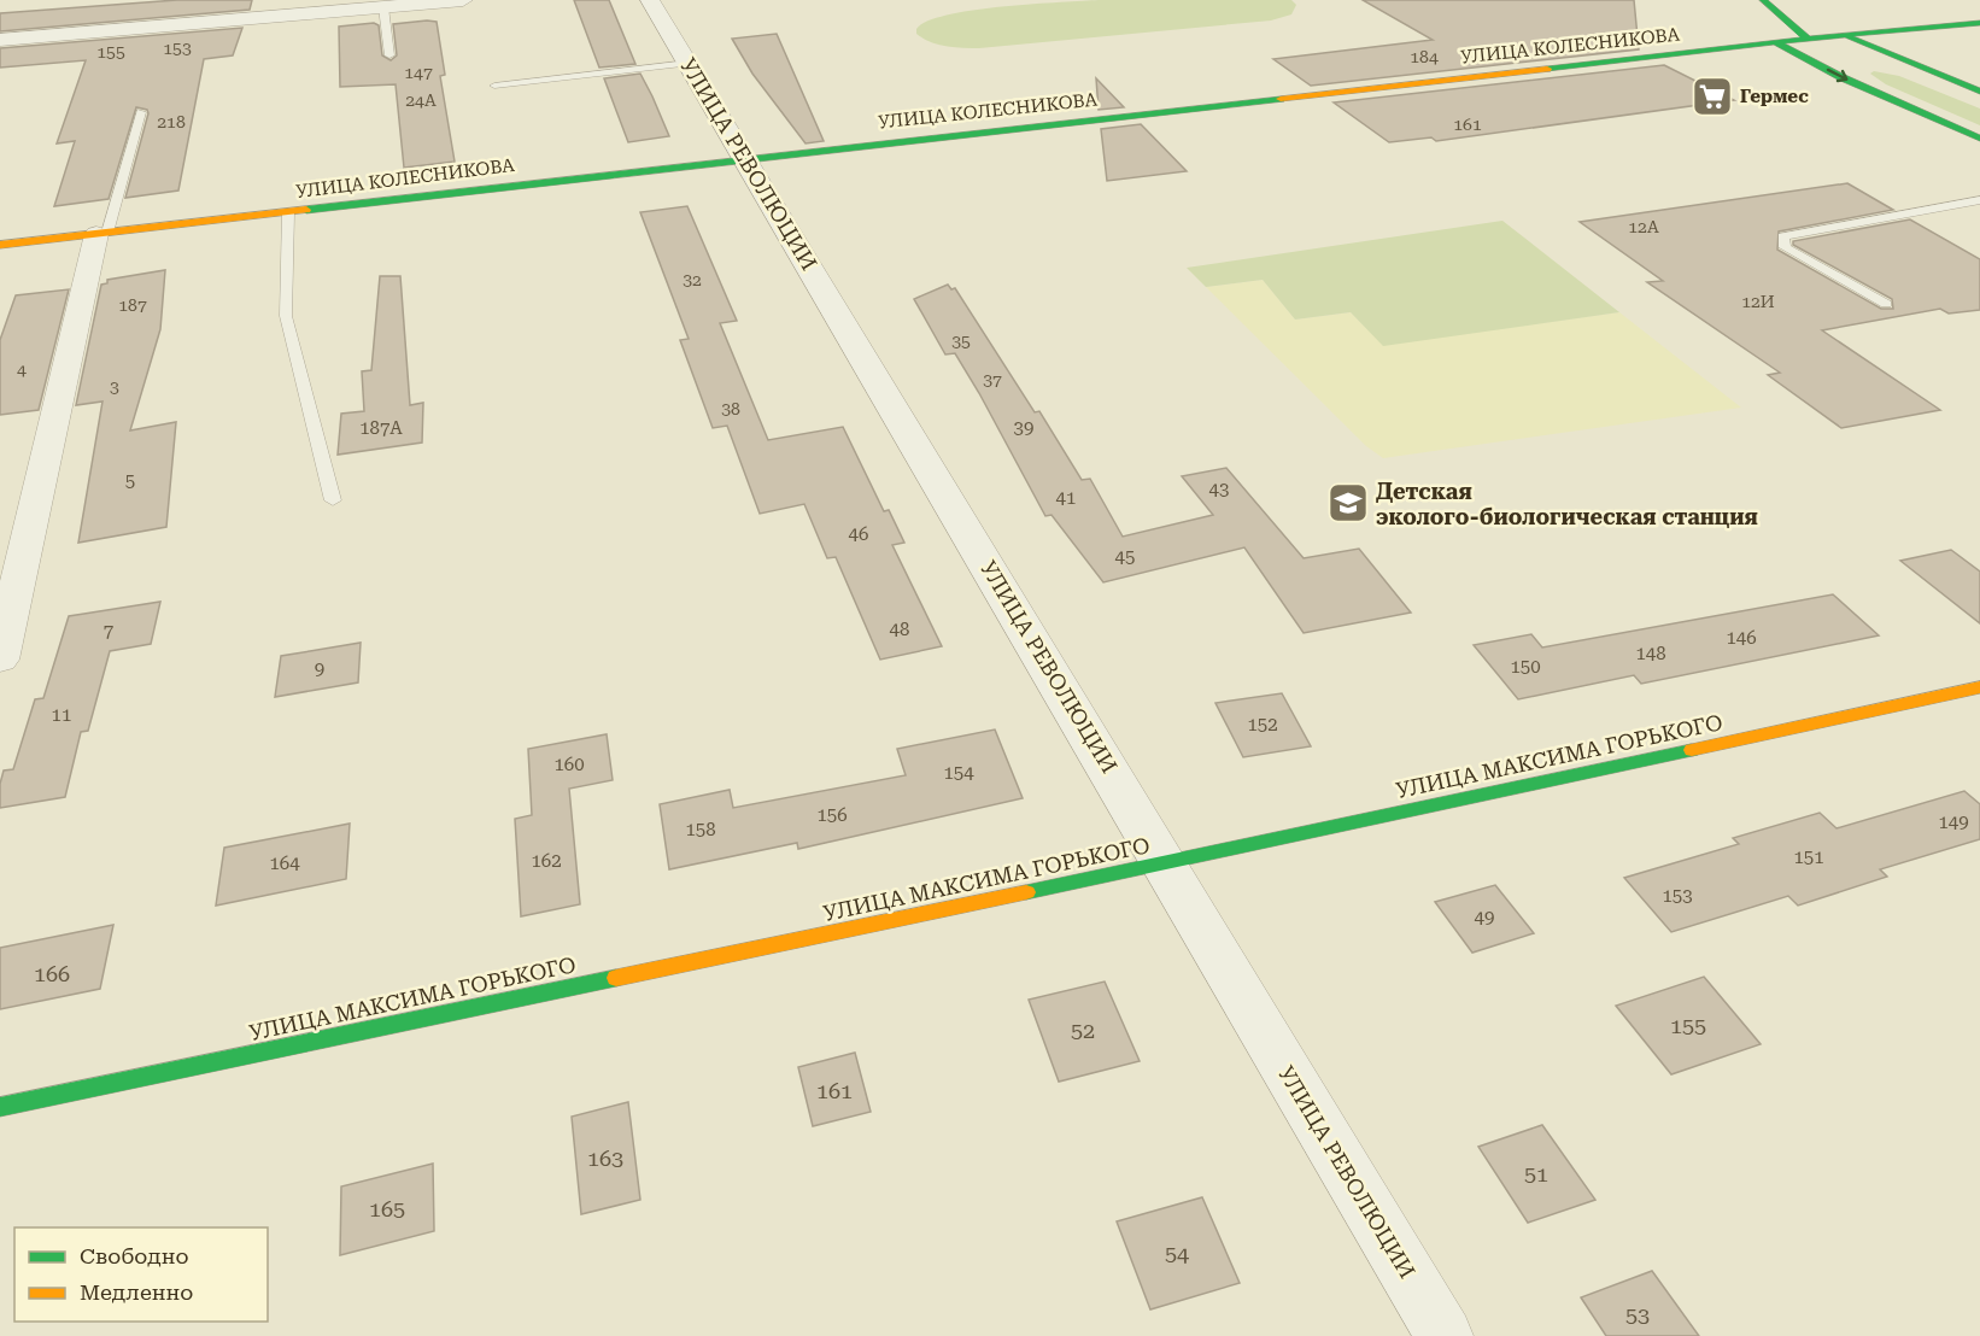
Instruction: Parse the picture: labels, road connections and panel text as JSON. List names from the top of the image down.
{
  "streets": {
    "street": ["УЛИЦА КОЛЕСНИКОВА", "УЛИЦА РЕВОЛЮЦИИ", "УЛИЦА МАКСИМА ГОРЬКОГО"]
  },
  "crossings": [
    ["УЛИЦА КОЛЕСНИКОВА", "УЛИЦА РЕВОЛЮЦИИ"],
    ["УЛИЦА РЕВОЛЮЦИИ", "УЛИЦА МАКСИМА ГОРЬКОГО"]
  ],
  "places": {
    "supermarket": ["Гермес"],
    "school or university": ["Детская эколого-биологическая станция"]
  },
  "house_numbers": [
    "153",
    "155",
    "184",
    "147",
    "24А",
    "218",
    "161",
    "12А",
    "32",
    "12И",
    "187",
    "35",
    "4",
    "37",
    "3",
    "38",
    "187А",
    "39",
    "5",
    "43",
    "41",
    "46",
    "45",
    "48",
    "7",
    "146",
    "148",
    "150",
    "9",
    "11",
    "152",
    "160",
    "154",
    "156",
    "149",
    "158",
    "151",
    "162",
    "164",
    "153",
    "49",
    "166",
    "155",
    "52",
    "161",
    "163",
    "51",
    "165",
    "54",
    "53"
  ],
  "legend": ["Свободно", "Медленно"]
}
